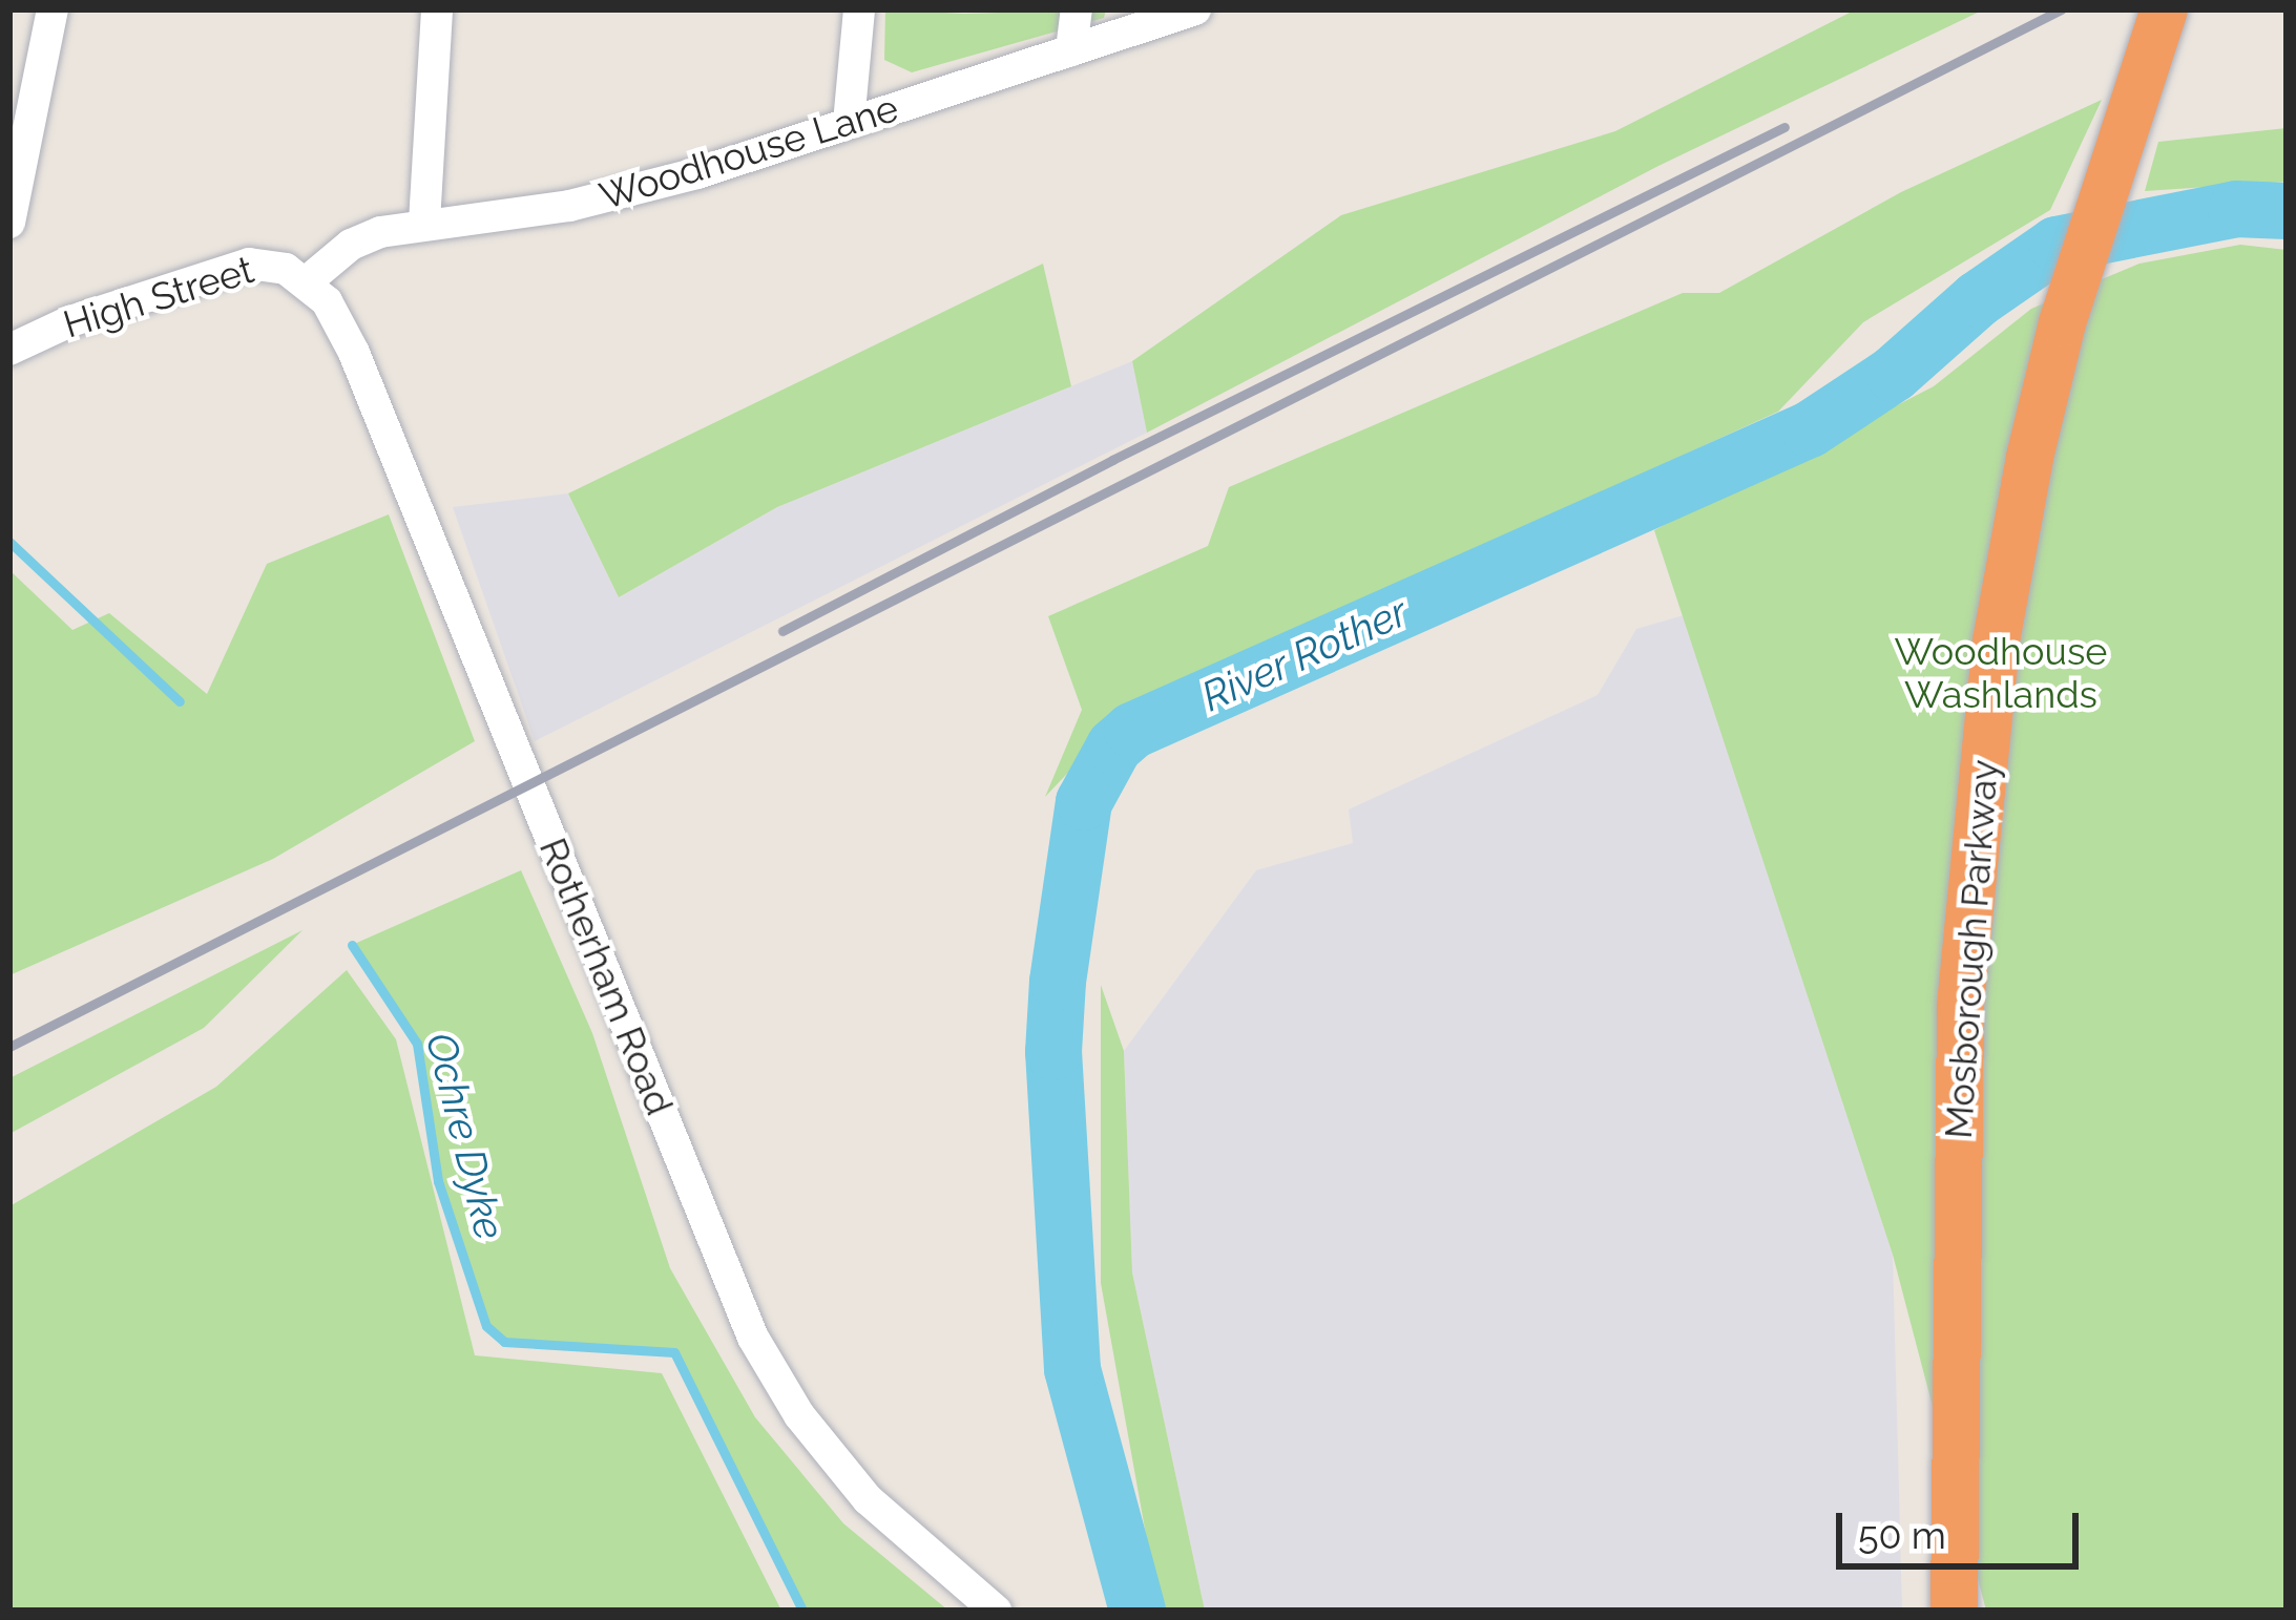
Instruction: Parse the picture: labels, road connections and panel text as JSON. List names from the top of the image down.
{
  "streets": {
    "highway": ["Mosborough Parkway"],
    "street": ["Woodhouse Lane", "High Street", "Rotherham Road"]
  },
  "crossings": [
    ["Woodhouse Lane", "High Street"],
    ["Woodhouse Lane", "Rotherham Road"],
    ["High Street", "Rotherham Road"]
  ],
  "water": ["River Rother", "Ochre Dyke"],
  "parks": ["Woodhouse Washlands"],
  "scale_bar": "50 m"
}
